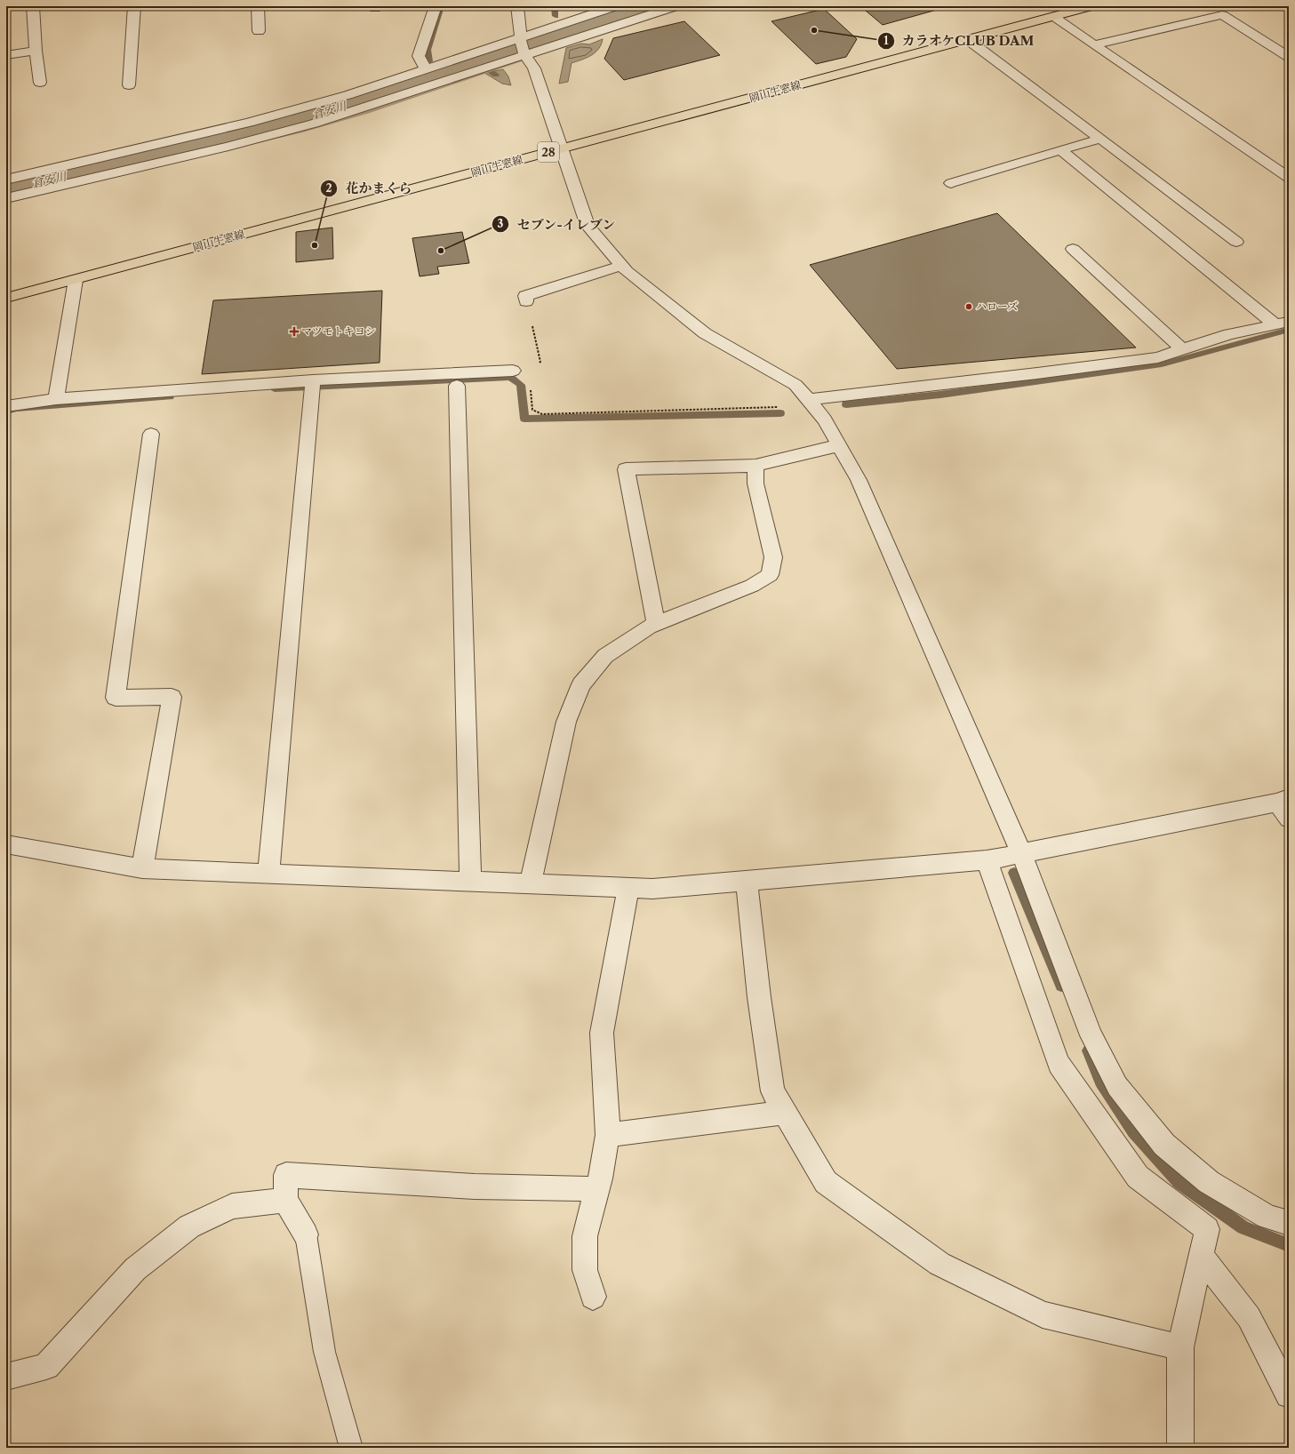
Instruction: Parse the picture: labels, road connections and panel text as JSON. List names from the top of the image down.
{
  "streets": {
    "main road": ["岡山牛窓線", "28"]
  },
  "water": ["倉安川"],
  "places": {
    "other": [
      "カラオケCLUB DAM",
      "花かまくら",
      "セブン-イレブン",
      "ハローズ"
    ],
    "health": ["マツモトキヨシ"]
  }
}
